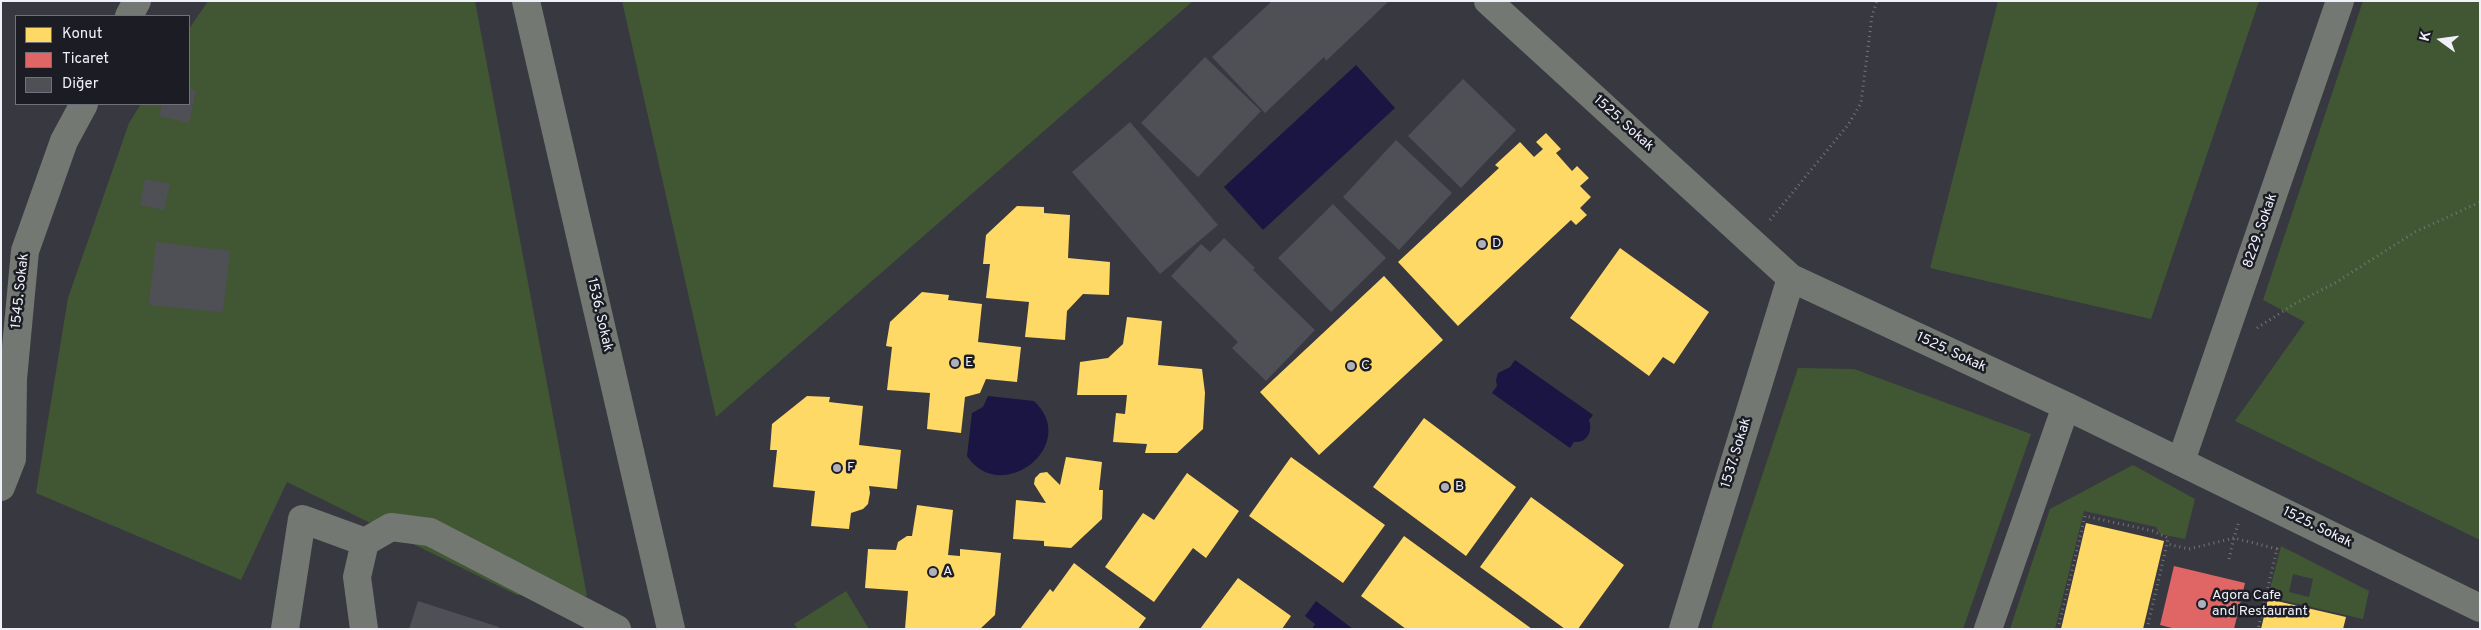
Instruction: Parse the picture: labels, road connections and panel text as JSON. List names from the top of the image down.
{
  "streets": {
    "street": [
      "1525. Sokak",
      "8229. Sokak",
      "1545. Sokak",
      "1536. Sokak",
      "1537. Sokak"
    ]
  },
  "crossings": [
    ["1525. Sokak", "8229. Sokak"],
    ["1525. Sokak", "1537. Sokak"]
  ],
  "places": [
    "D",
    "E",
    "C",
    "F",
    "B",
    "A",
    "Agora Cafe and Restaurant"
  ],
  "legend": ["Konut", "Ticaret", "Diğer"],
  "north": "left"
}
